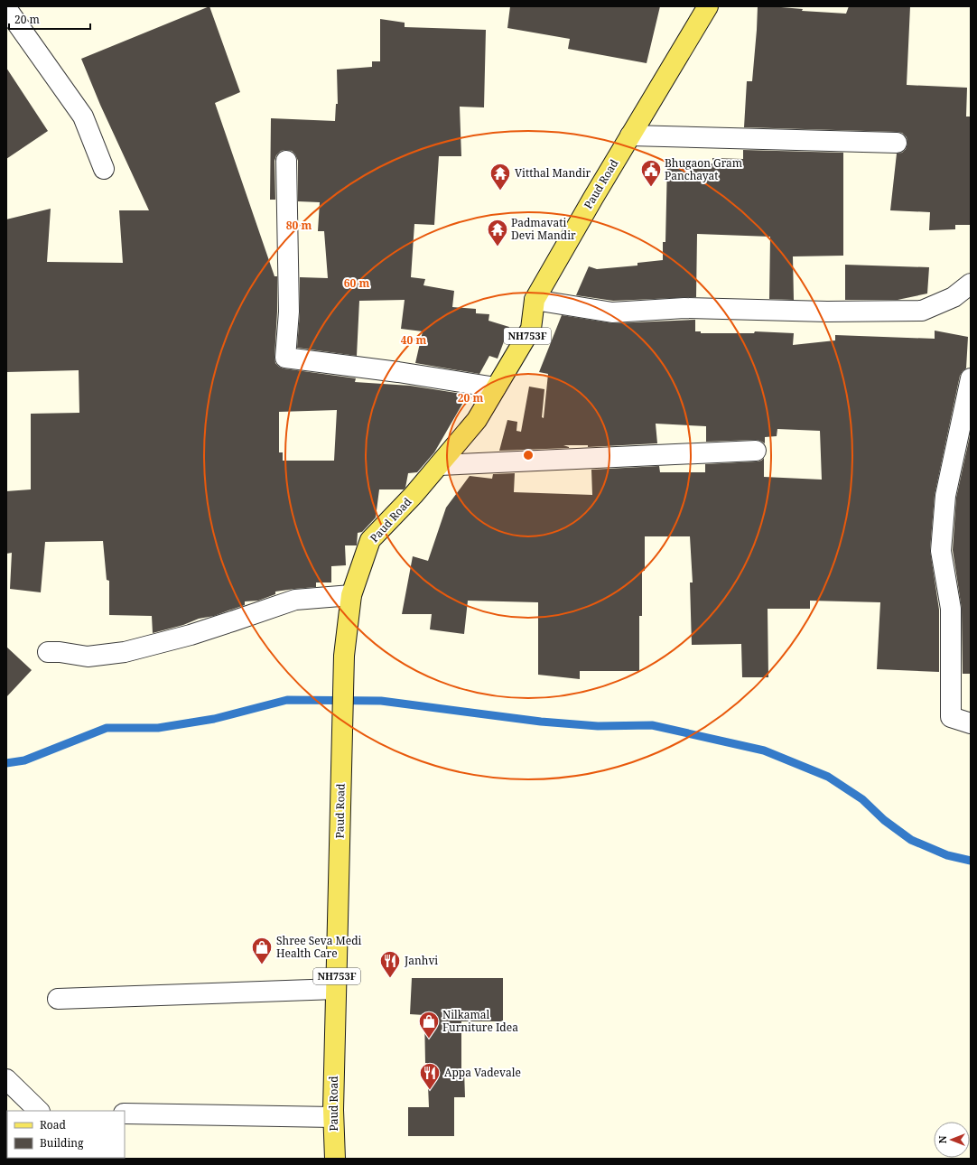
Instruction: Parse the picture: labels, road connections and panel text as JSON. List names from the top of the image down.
{
  "streets": {
    "main road": ["Paud Road", "NH753F"]
  },
  "places": {
    "public building": ["Bhugaon Gram Panchayat"],
    "temple": ["Vitthal Mandir", "Padmavati Devi Mandir"],
    "shop": ["Shree Seva Medi Health Care", "Nilkamal Furniture Idea"],
    "restaurant": ["Janhvi", "Appa Vadevale"]
  },
  "legend": ["Road", "Building"],
  "scale_bar": "20 m",
  "north": "left",
  "rings": [
    "80 m",
    "60 m",
    "40 m",
    "20 m"
  ]
}
